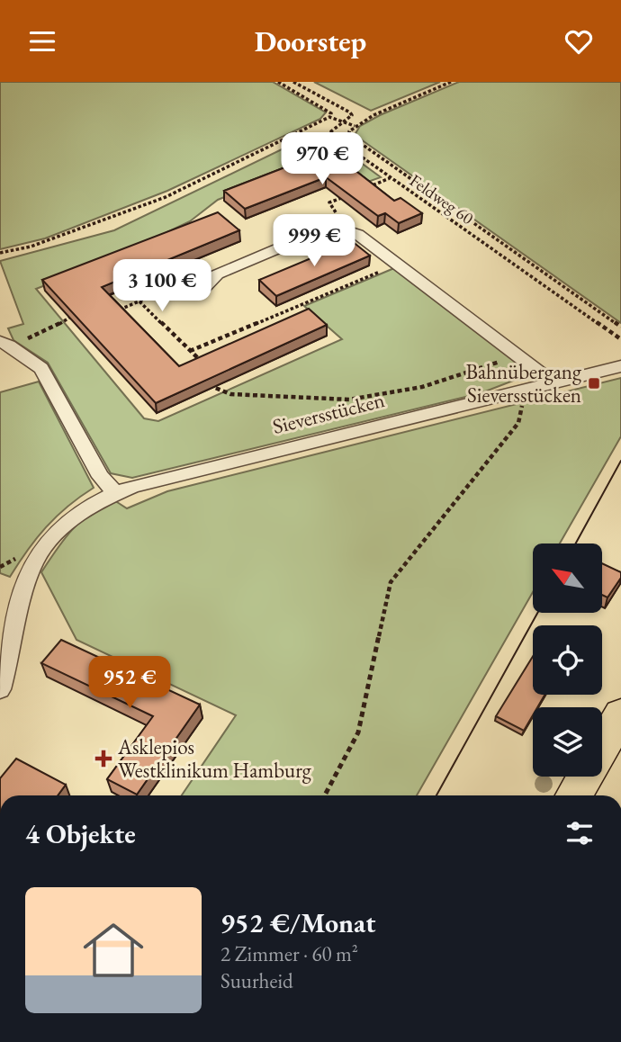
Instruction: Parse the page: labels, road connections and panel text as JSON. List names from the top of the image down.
{
  "streets": {
    "street": ["Sieversstücken"],
    "path": ["Feldweg 60"]
  },
  "places": {
    "transit": ["Bahnübergang Sieversstücken"],
    "health": ["Asklepios Westklinikum Hamburg"]
  },
  "north": "top left",
  "page": {
    "header": "Doorstep",
    "price": [
      "970 €",
      "999 €",
      "3 100 €",
      "952 €"
    ],
    "heading": "4 Objekte",
    "list": [
      {
        "name": "952 €/Monat",
        "note": "2 Zimmer · 60 m² · Suurheid"
      }
    ]
  }
}
